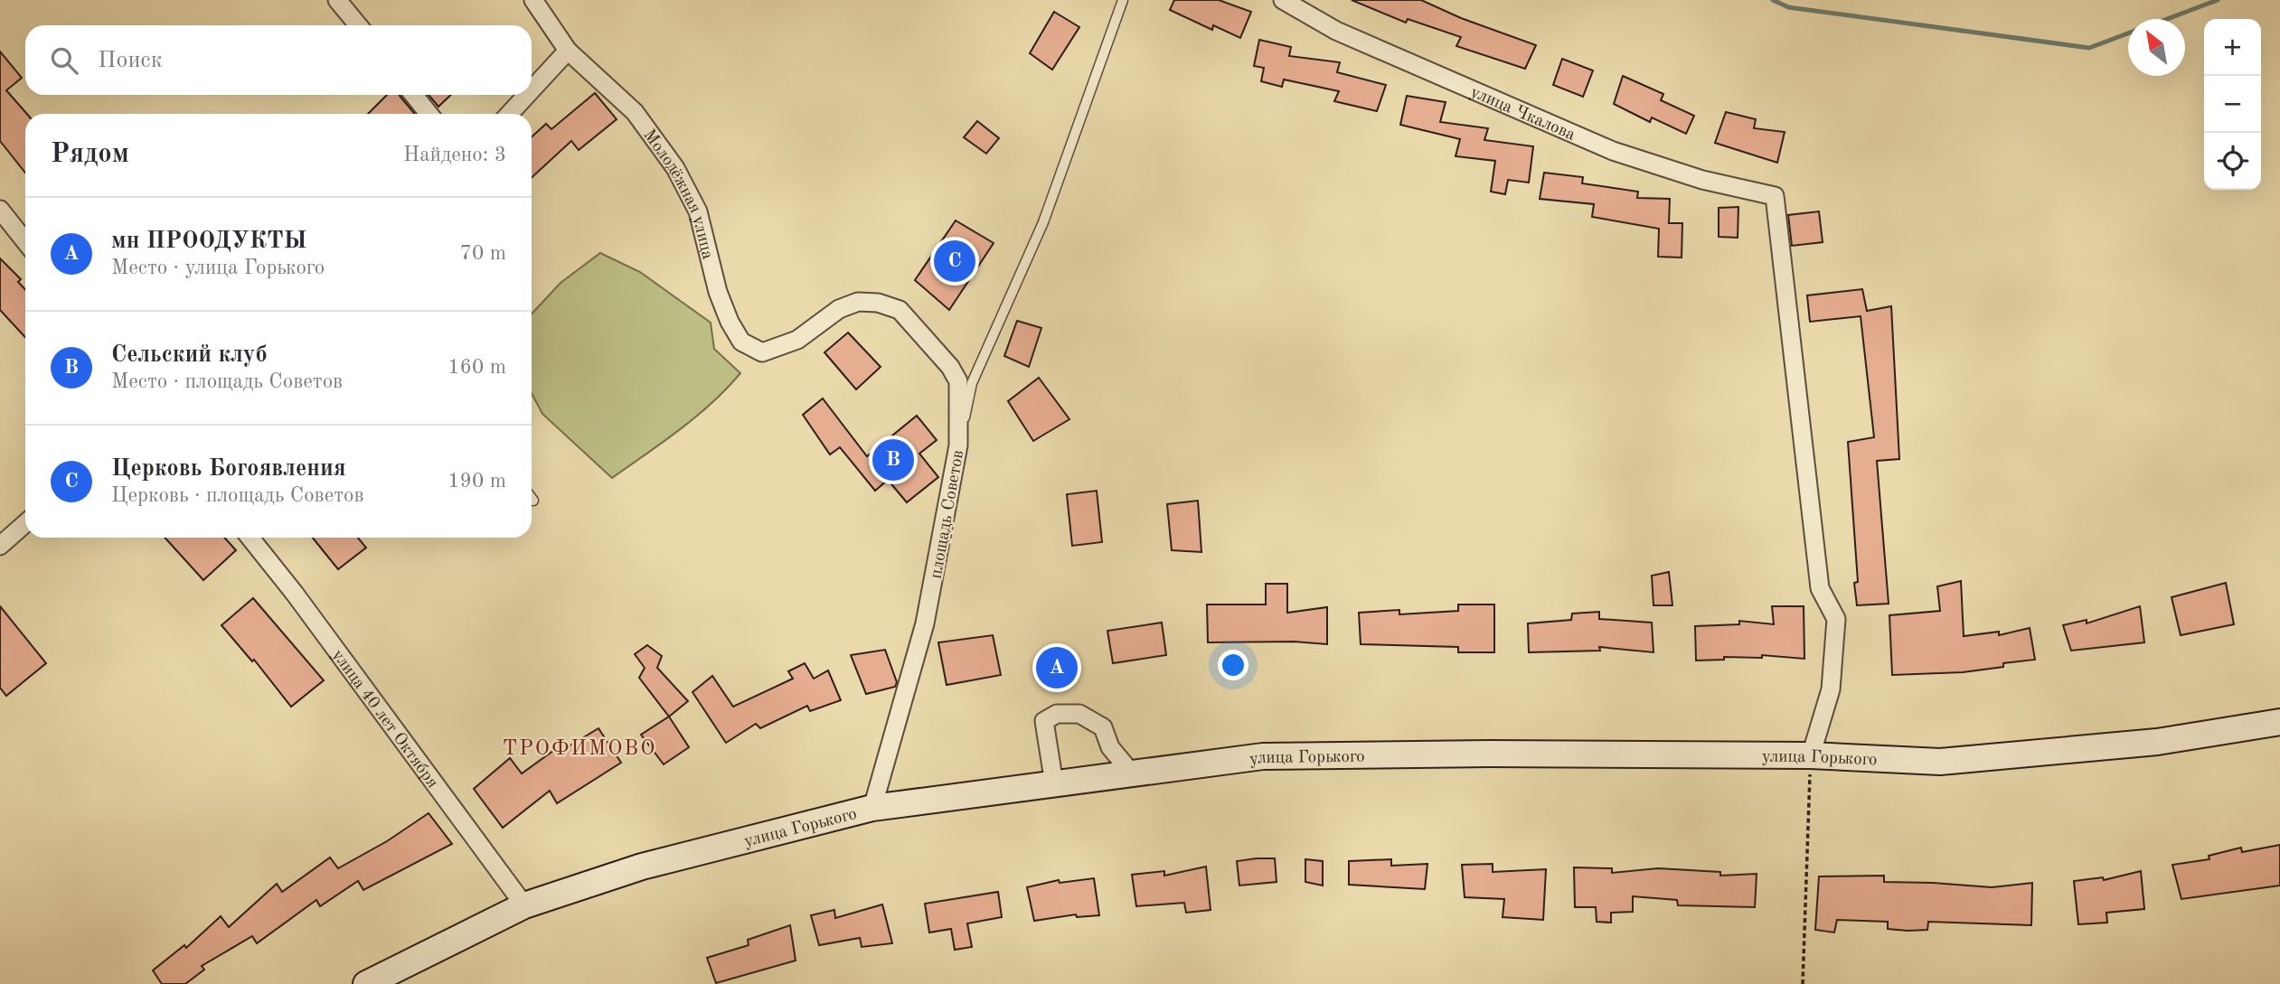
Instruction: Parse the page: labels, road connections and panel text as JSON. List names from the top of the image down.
{
  "streets": {
    "main road": ["улица Горького"],
    "street": [
      "улица Чкалова",
      "Молодёжная улица",
      "площадь Советов",
      "улица 40 лет Октября"
    ]
  },
  "crossings": [
    ["улица Чкалова", "улица Горького"],
    ["Молодёжная улица", "площадь Советов"],
    ["площадь Советов", "улица Горького"],
    ["улица 40 лет Октября", "улица Горького"]
  ],
  "districts": ["ТРОФИМОВО"],
  "north": "top left",
  "page": {
    "map_buttons": ["+", "−"],
    "search": "Поиск",
    "heading": ["Рядом", "Найдено: 3"],
    "list": [
      {
        "mark": "A",
        "name": "мн ПРООДУКТЫ",
        "note": "Место · улица Горького",
        "value": "70 m"
      },
      {
        "mark": "B",
        "name": "Сельский клуб",
        "note": "Место · площадь Советов",
        "value": "160 m"
      },
      {
        "mark": "C",
        "name": "Церковь Богоявления",
        "note": "Церковь · площадь Советов",
        "value": "190 m"
      }
    ],
    "pins": ["C", "B", "A"]
  }
}
